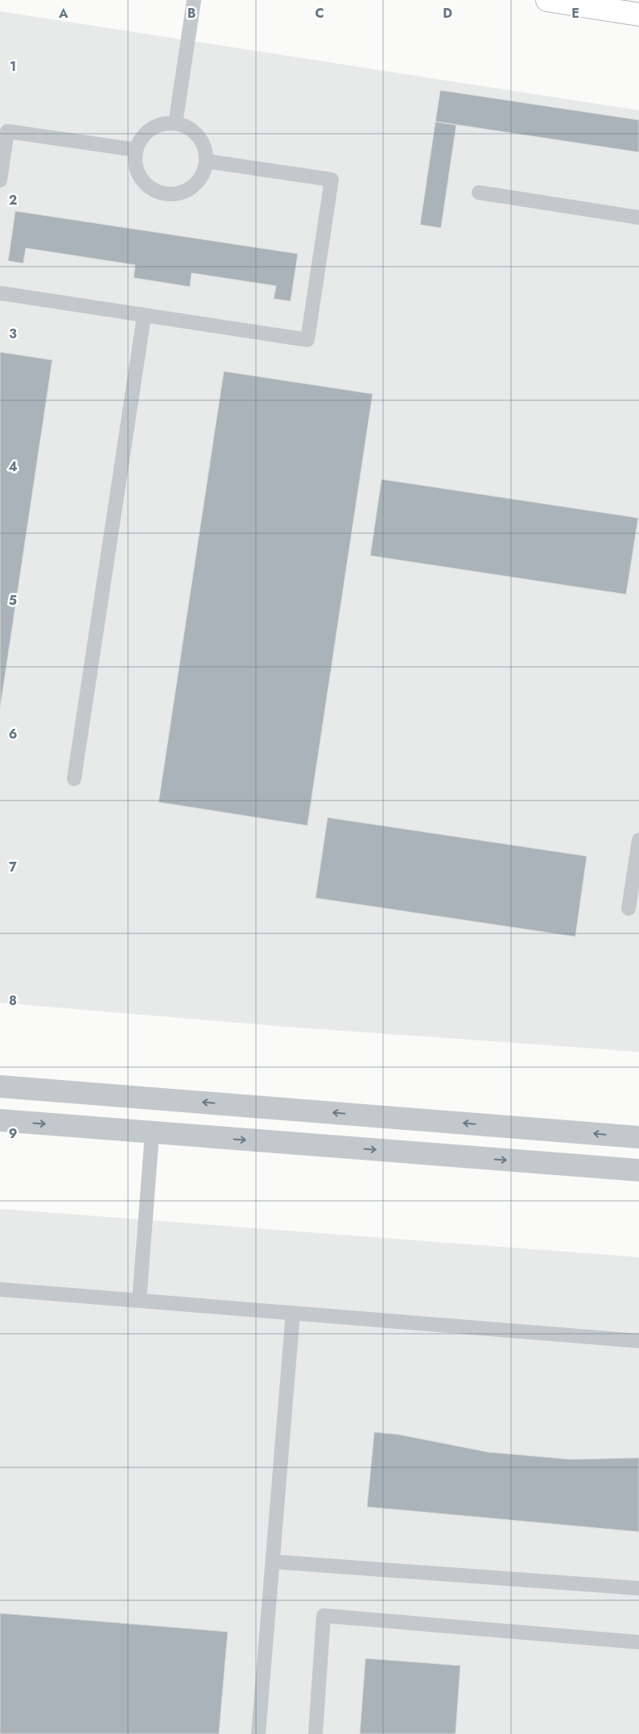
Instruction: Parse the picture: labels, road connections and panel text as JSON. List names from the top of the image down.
{
  "grid": {
    "columns": [
      "A",
      "B",
      "C",
      "D",
      "E"
    ],
    "rows": [
      "1",
      "2",
      "3",
      "4",
      "5",
      "6",
      "7",
      "8",
      "9"
    ]
  }
}
